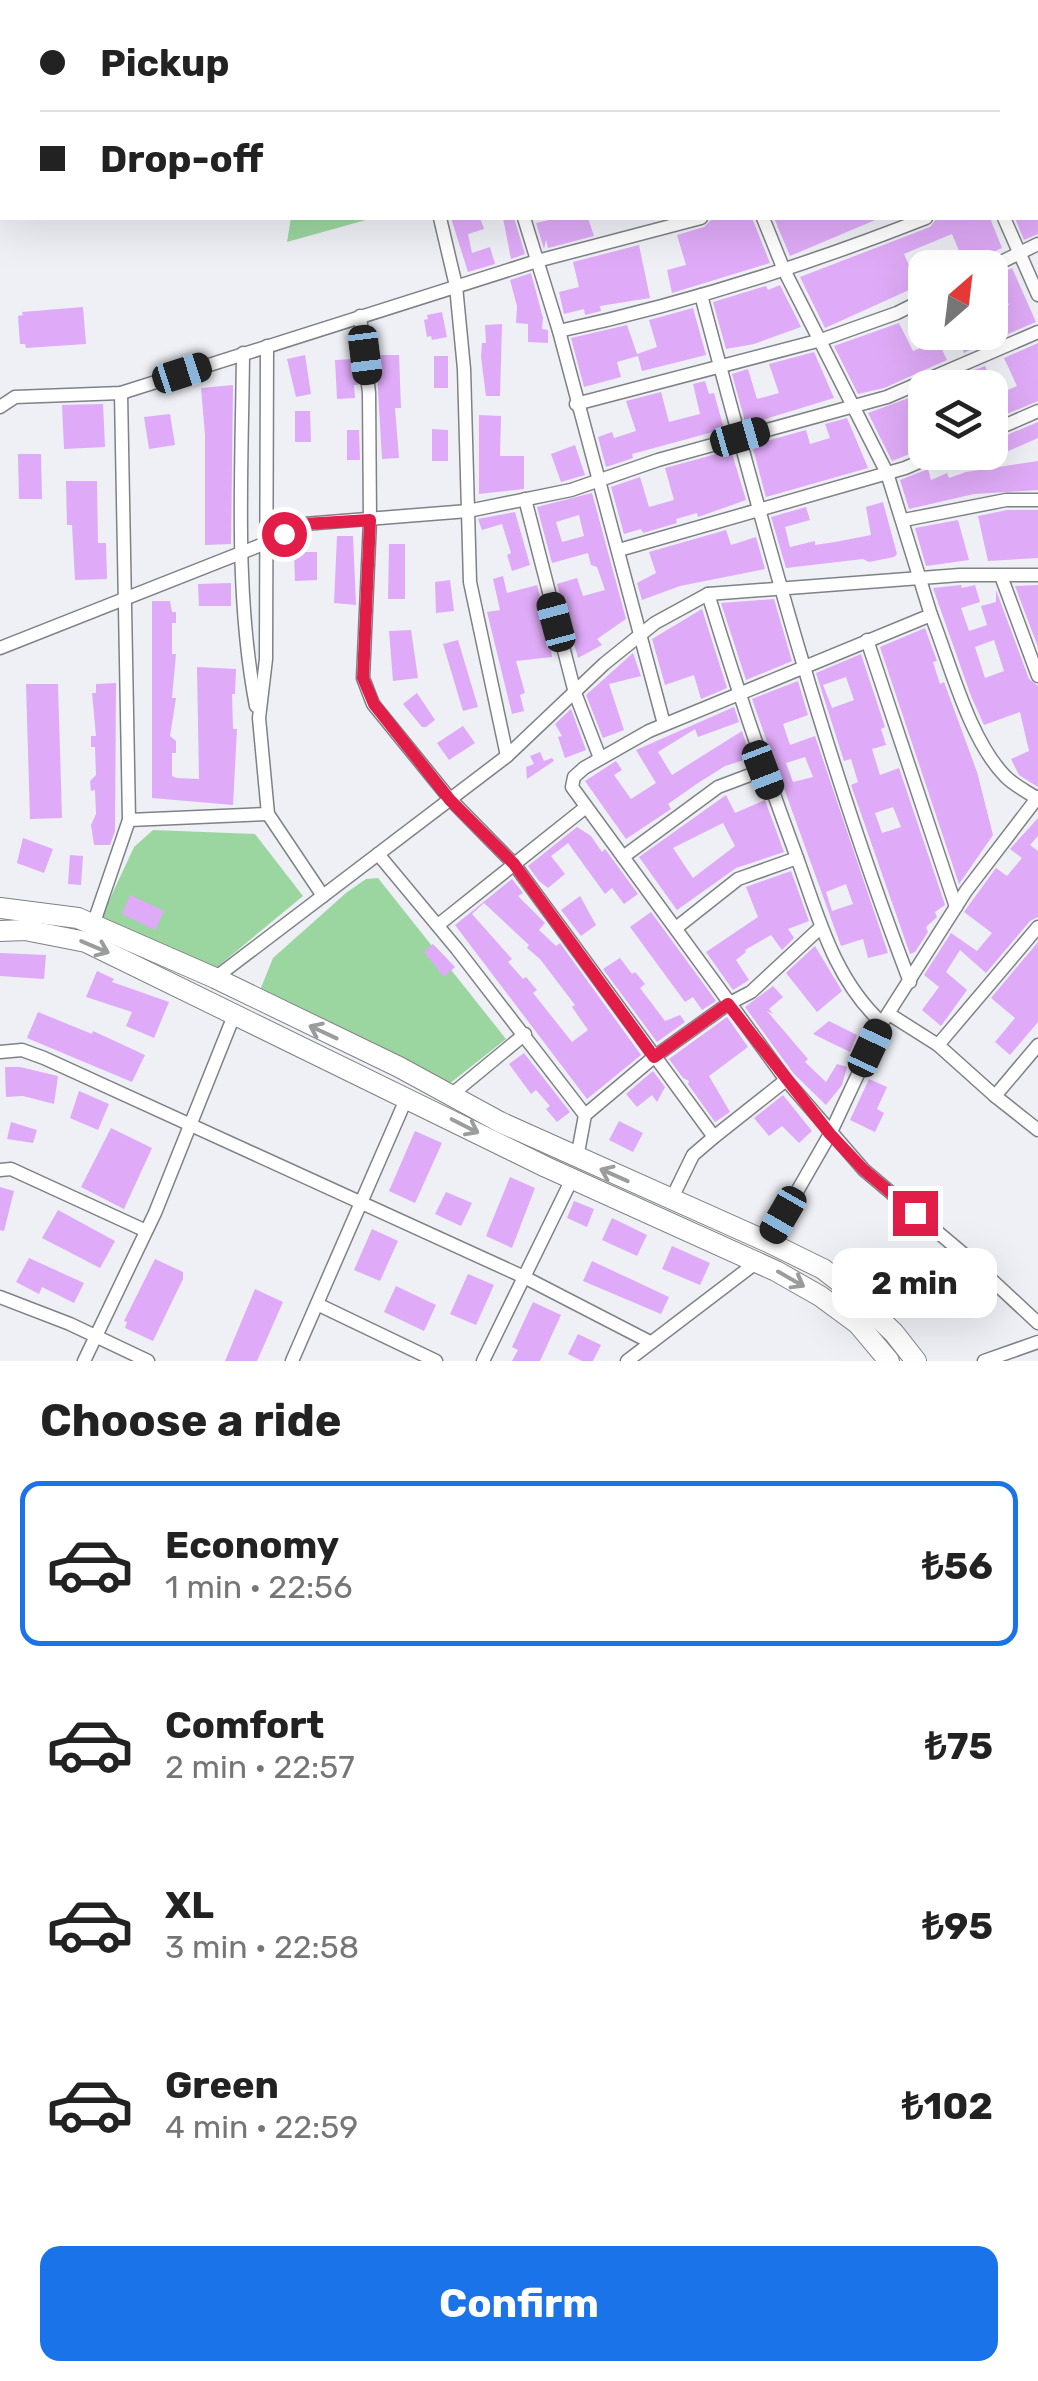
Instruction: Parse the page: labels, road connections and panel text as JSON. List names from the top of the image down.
{
  "north": "top right",
  "page": {
    "banner": ["Pickup", "Drop-off"],
    "bubble": "2 min",
    "heading": "Choose a ride",
    "list": [
      {
        "name": "Economy",
        "note": "1 min · 22:56",
        "value": "₺56"
      },
      {
        "name": "Comfort",
        "note": "2 min · 22:57",
        "value": "₺75"
      },
      {
        "name": "XL",
        "note": "3 min · 22:58",
        "value": "₺95"
      },
      {
        "name": "Green",
        "note": "4 min · 22:59",
        "value": "₺102"
      }
    ],
    "buttons": "Confirm"
  }
}
